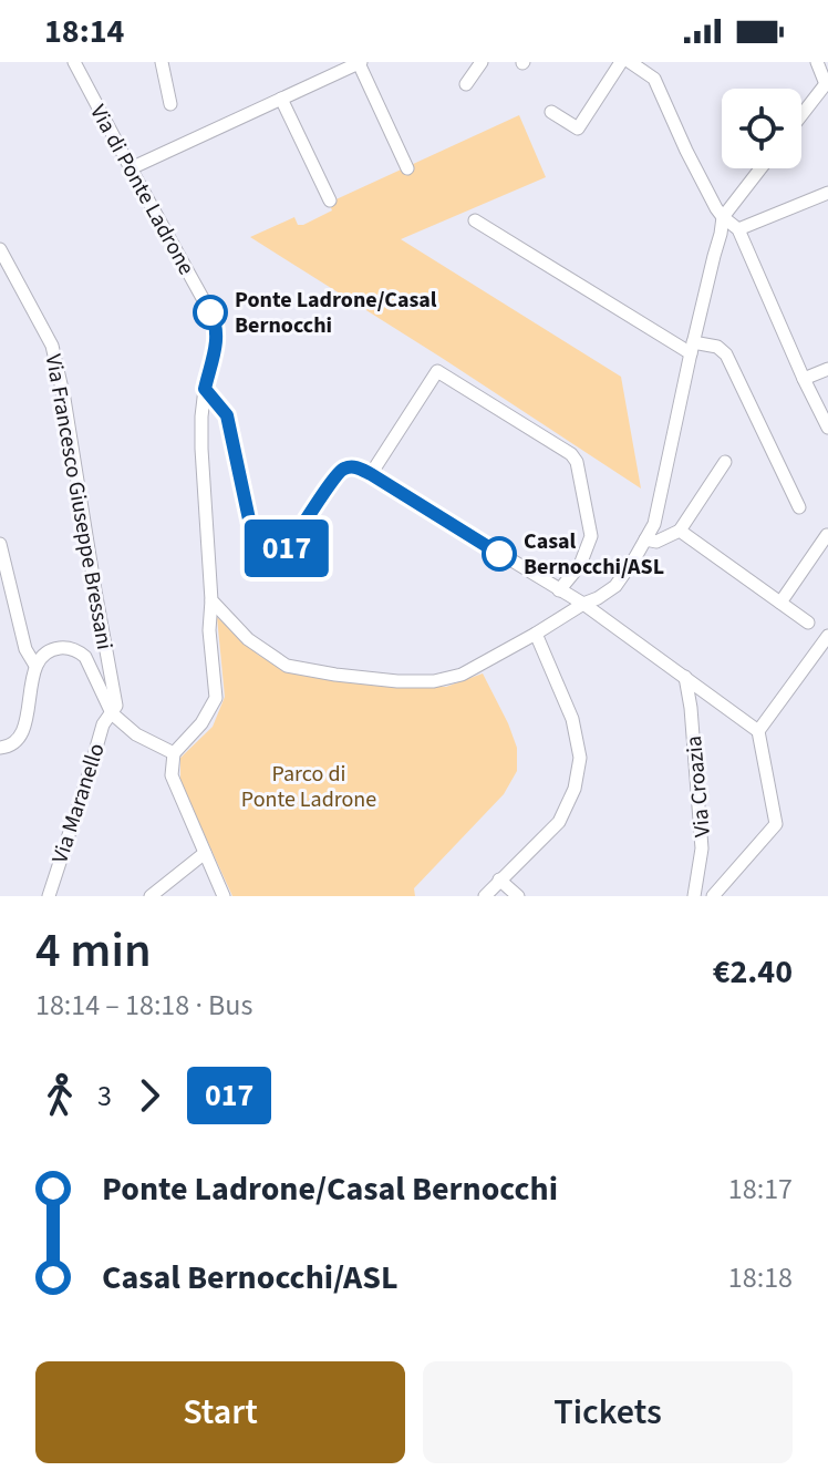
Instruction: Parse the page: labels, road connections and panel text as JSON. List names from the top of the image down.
{
  "streets": {
    "street": [
      "Via di Ponte Ladrone",
      "Via Francesco Giuseppe Bressani",
      "Via Croazia",
      "Via Maranello"
    ]
  },
  "crossings": [
    ["Via Francesco Giuseppe Bressani", "Via Maranello"]
  ],
  "parks": ["Parco di Ponte Ladrone"],
  "places": ["Ponte Ladrone/Casal Bernocchi", "Casal Bernocchi/ASL"],
  "lines": ["bus line 017"],
  "page": {
    "status": "18:14",
    "on_map": "017",
    "heading": ["4 min", "18:14 – 18:18 · Bus", "€2.40"],
    "legs": ["3", "017"],
    "list": [
      {
        "name": "Ponte Ladrone/Casal Bernocchi",
        "value": "18:17"
      },
      {
        "name": "Casal Bernocchi/ASL",
        "value": "18:18"
      }
    ],
    "buttons": ["Start", "Tickets"]
  }
}
